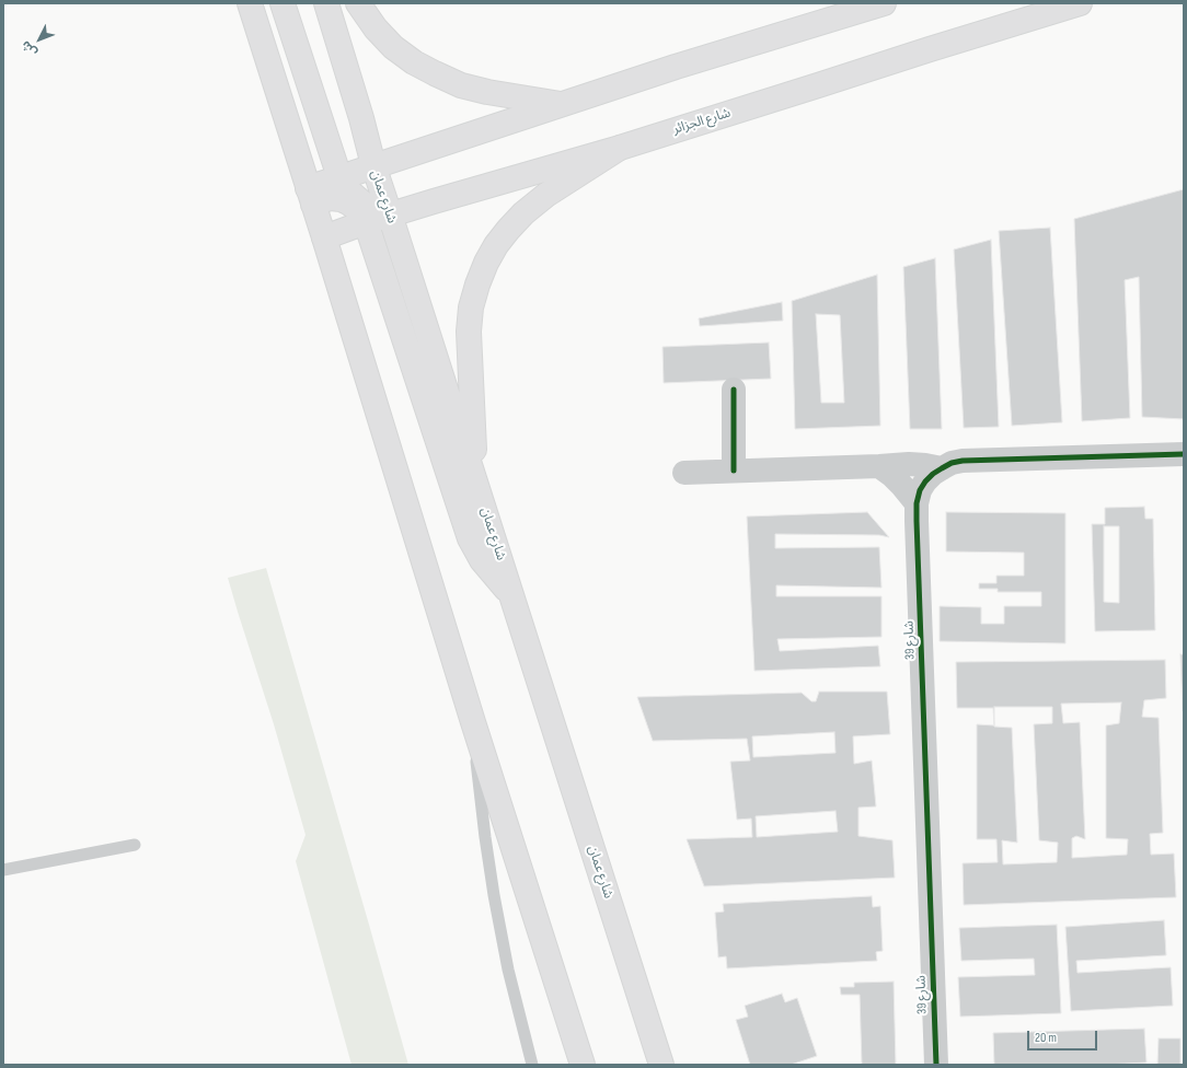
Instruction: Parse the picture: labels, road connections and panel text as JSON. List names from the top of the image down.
{
  "streets": {
    "main road": ["شارع الجزائر", "شارع عمان"],
    "street": ["شارع 39"]
  },
  "crossings": [
    ["شارع الجزائر", "شارع عمان"]
  ],
  "scale_bar": "20 m",
  "north": "bottom left"
}
